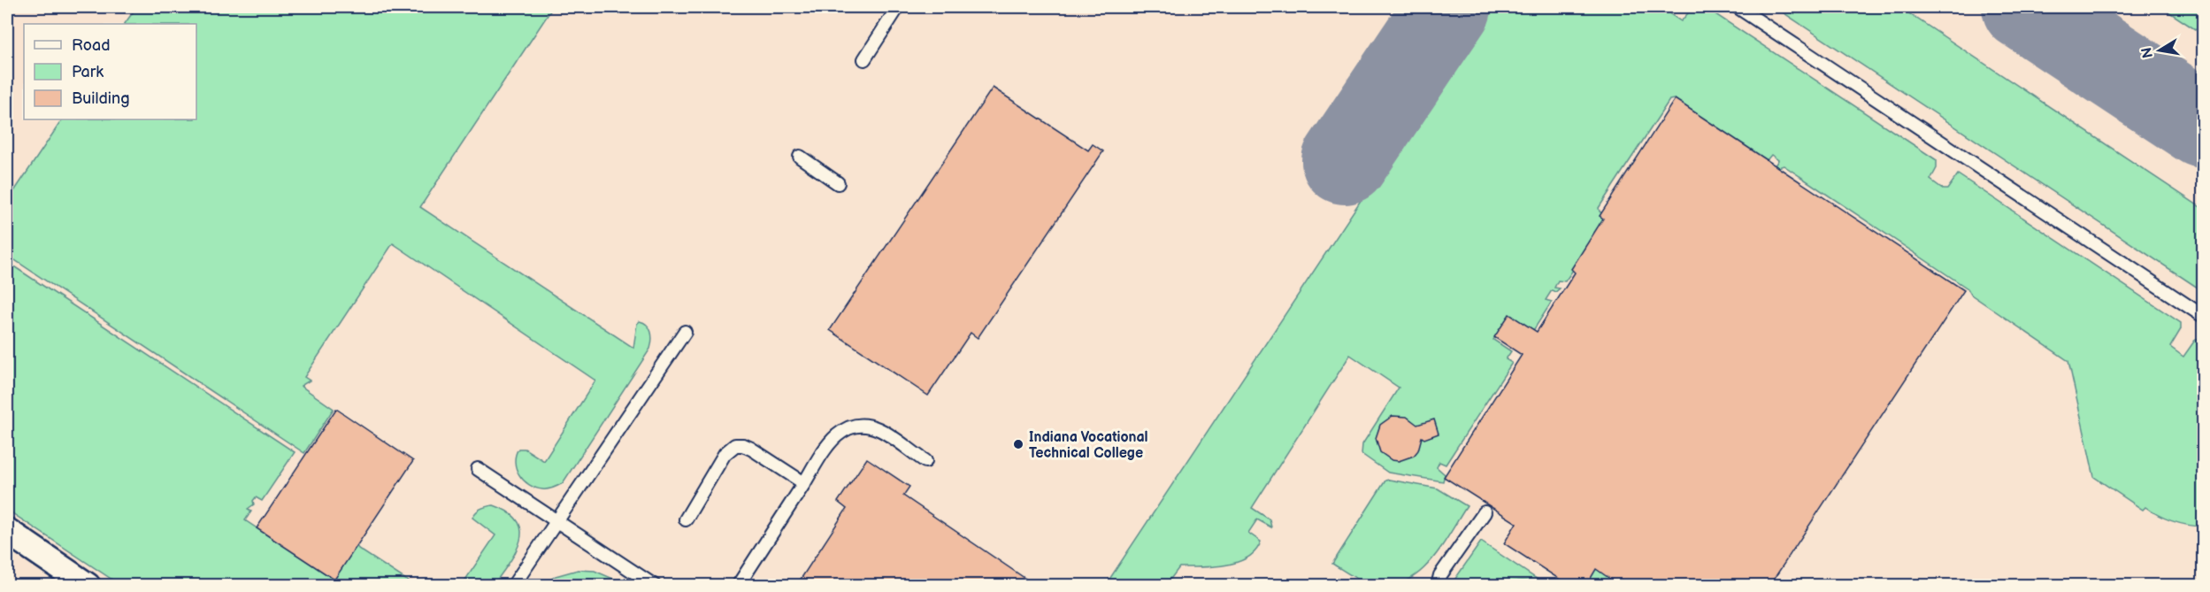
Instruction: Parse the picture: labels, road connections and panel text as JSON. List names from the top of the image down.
{
  "places": ["Indiana Vocational Technical College"],
  "legend": ["Road", "Park", "Building"],
  "north": "left"
}
